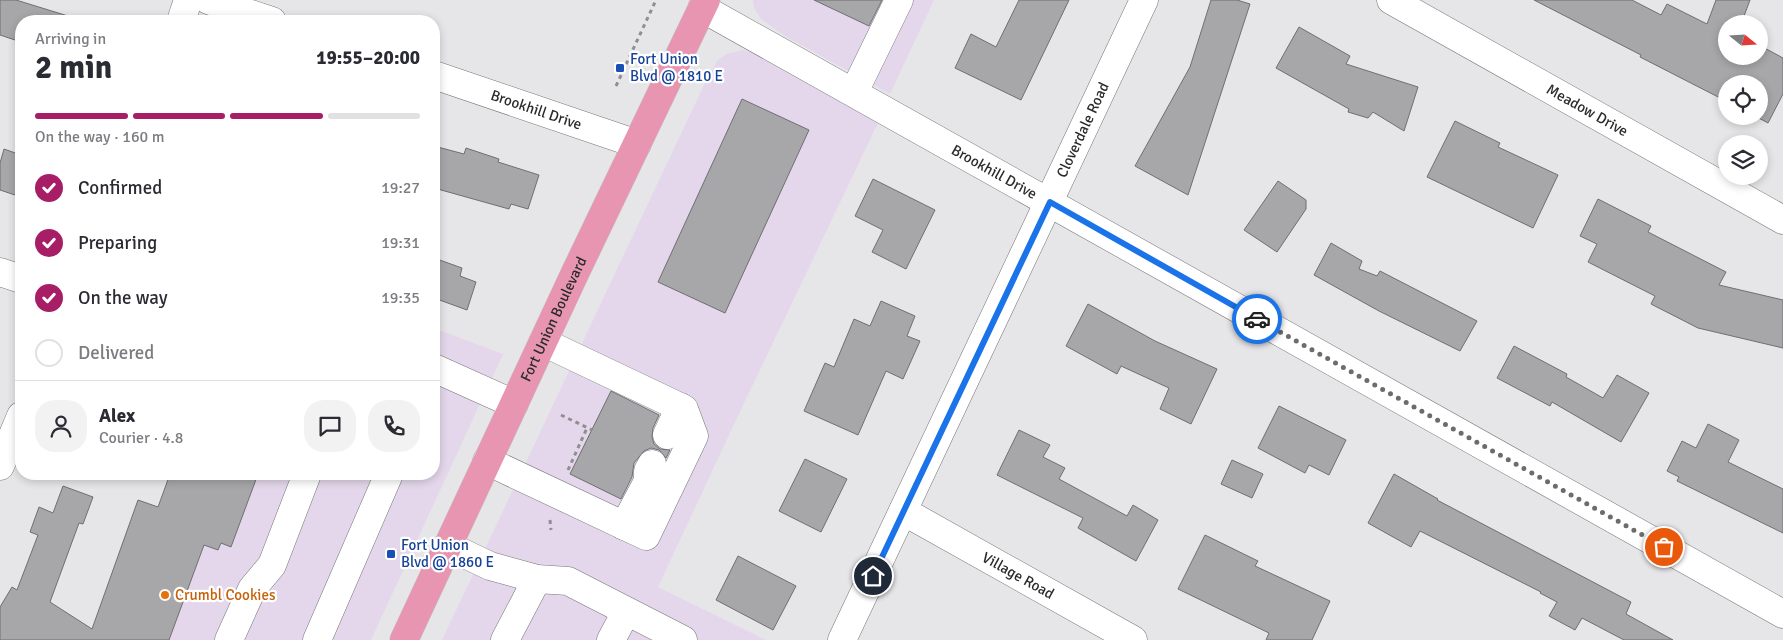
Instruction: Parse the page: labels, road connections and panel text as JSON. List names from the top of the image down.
{
  "streets": {
    "main road": ["Fort Union Boulevard"],
    "street": [
      "Brookhill Drive",
      "Meadow Drive",
      "Cloverdale Road",
      "Village Road"
    ]
  },
  "crossings": [
    ["Brookhill Drive", "Cloverdale Road"],
    ["Brookhill Drive", "Fort Union Boulevard"],
    ["Cloverdale Road", "Village Road"]
  ],
  "places": {
    "transit": ["Fort Union Blvd @ 1810 E", "Fort Union Blvd @ 1860 E"],
    "other": ["Crumbl Cookies"]
  },
  "north": "right",
  "page": {
    "heading": ["2 min", "Arriving in", "19:55–20:00"],
    "panel": ["Alex", "Courier · 4.8"],
    "bar": "On the way · 160 m",
    "list": [
      ["Confirmed", "19:27"],
      ["Preparing", "19:31"],
      ["On the way", "19:35"],
      "Delivered"
    ]
  }
}
